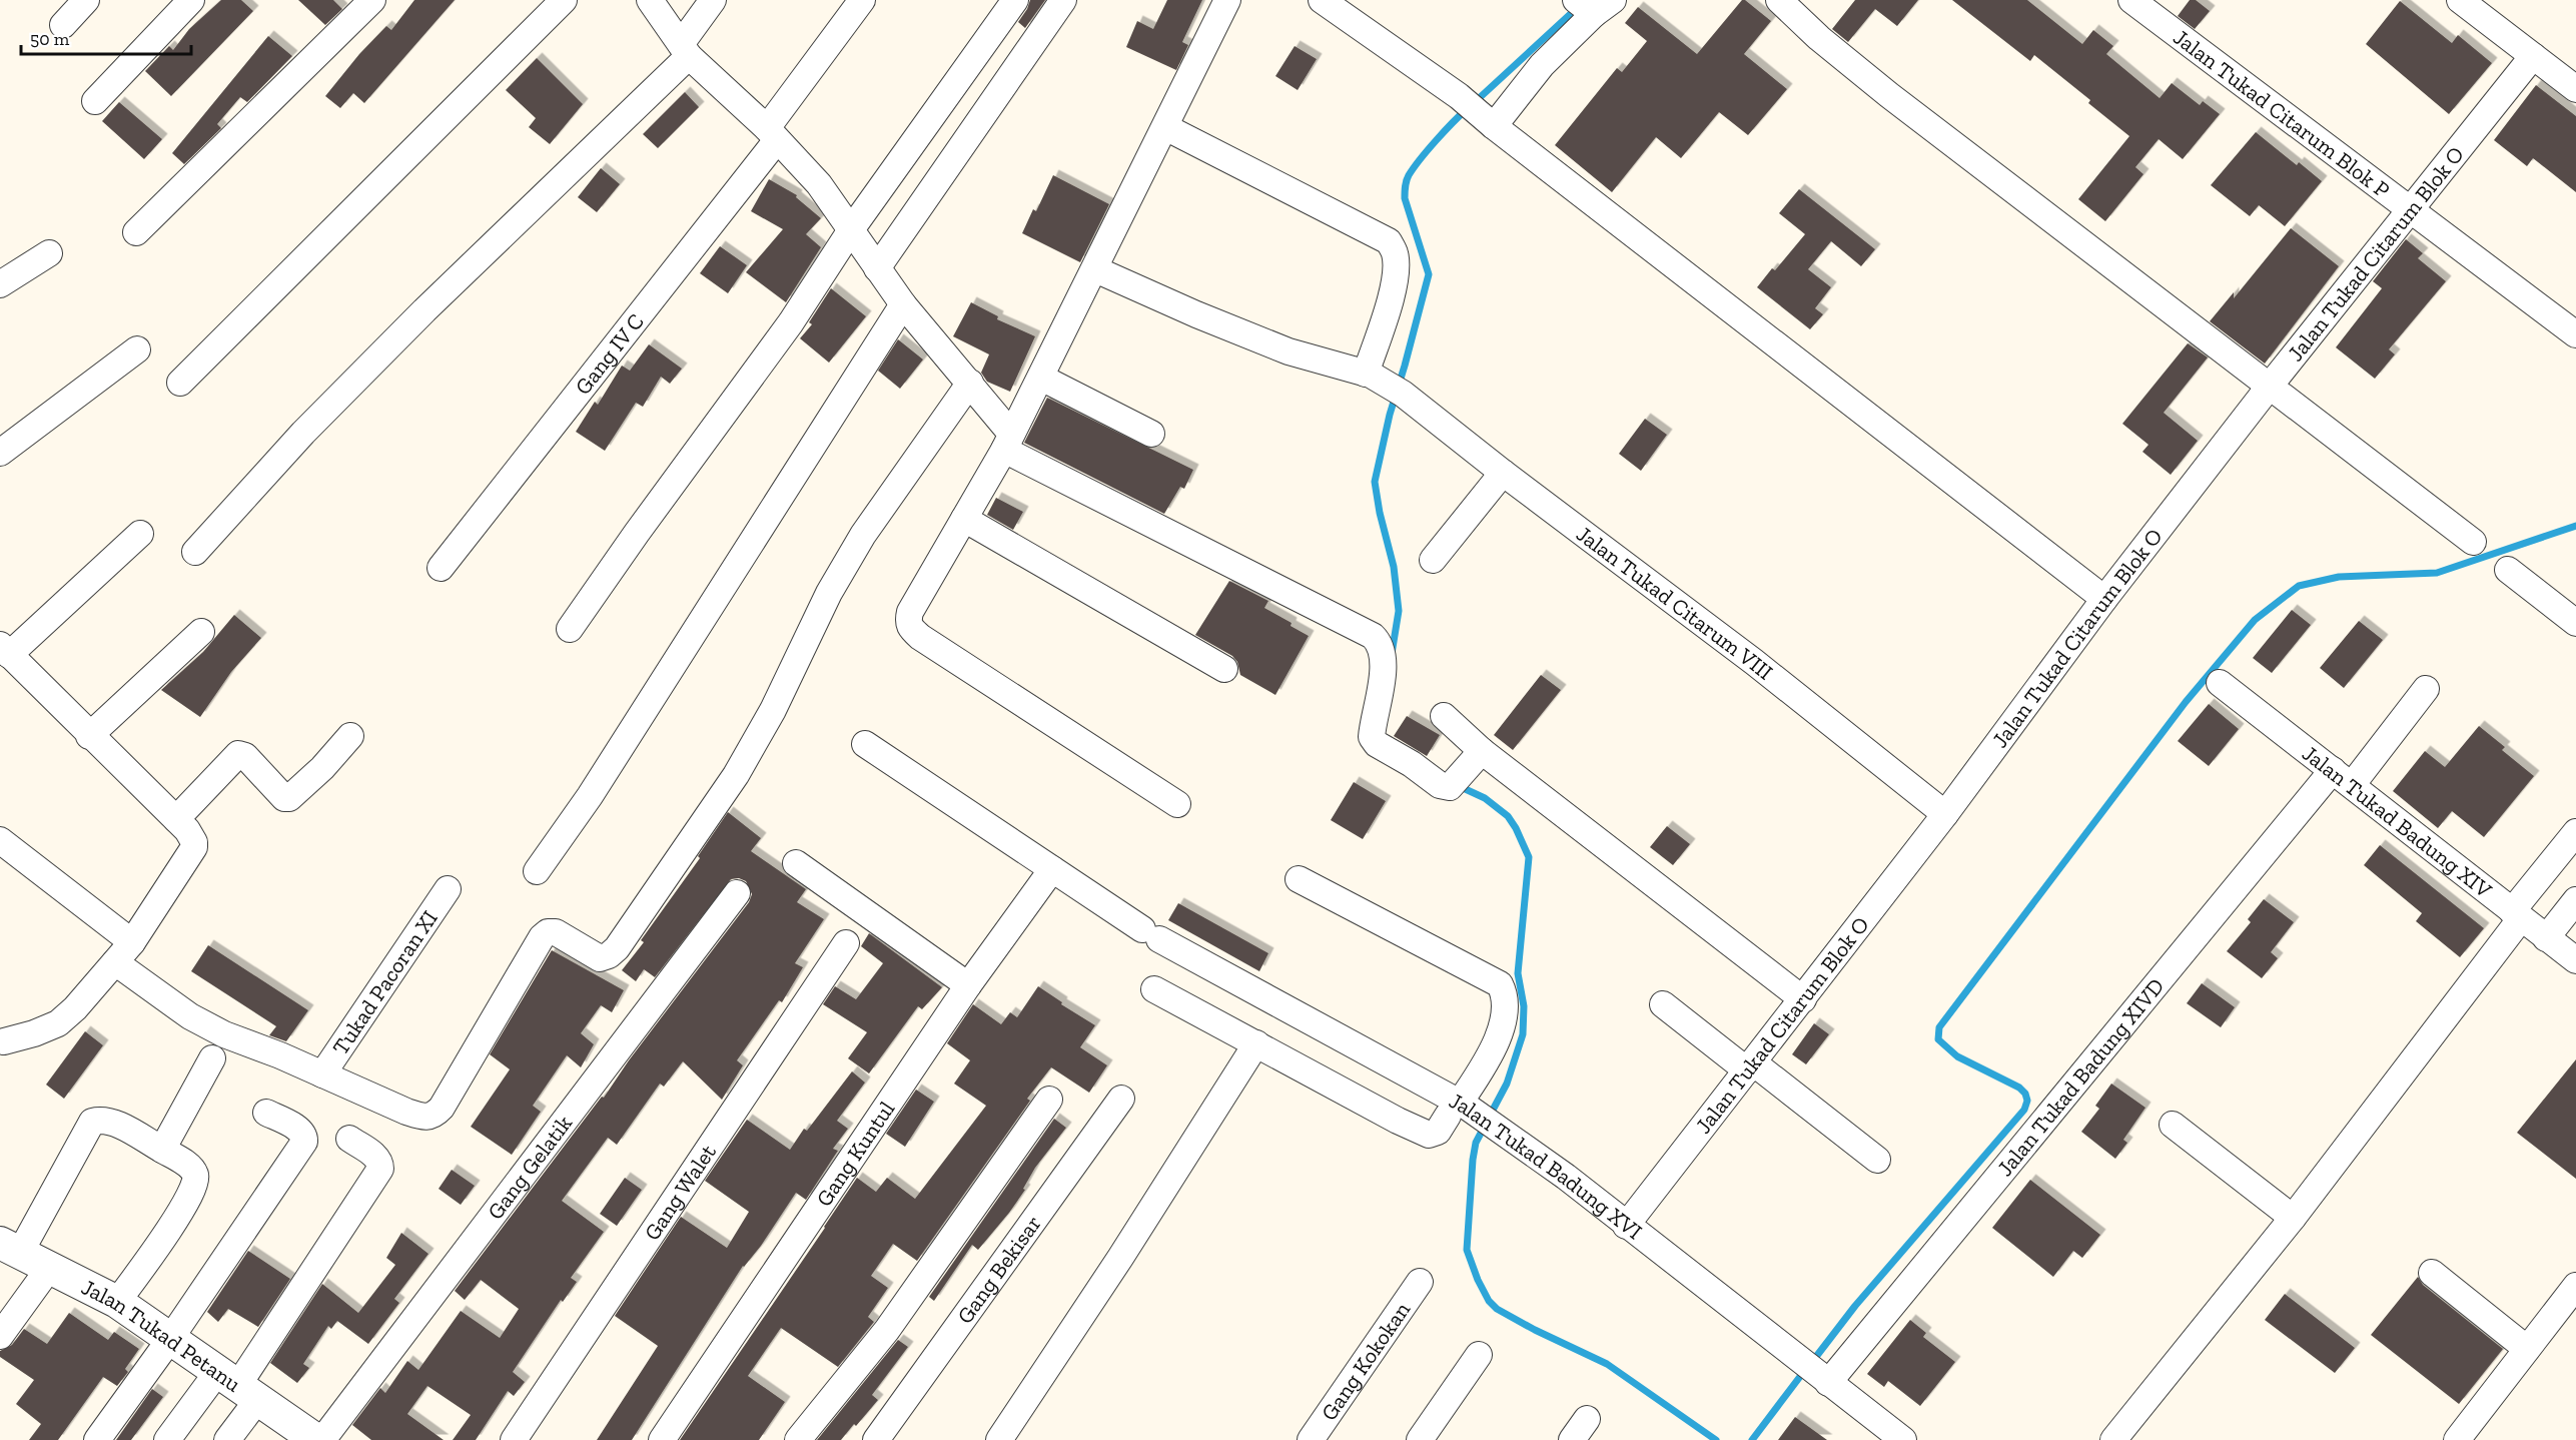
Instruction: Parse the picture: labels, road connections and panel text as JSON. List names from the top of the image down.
{
  "streets": {
    "street": [
      "Jalan Tukad Citarum Blok P",
      "Jalan Tukad Citarum Blok O",
      "Gang IV C",
      "Jalan Tukad Citarum VIII",
      "Jalan Tukad Badung XIV",
      "Tukad Pacoran XI",
      "Jalan Tukad Badung XIVD",
      "Gang Kuntul",
      "Gang Gelatik",
      "Jalan Tukad Badung XVI",
      "Gang Walet",
      "Gang Bekisar",
      "Jalan Tukad Petanu",
      "Gang Kokokan"
    ]
  },
  "crossings": [
    ["Jalan Tukad Citarum Blok P", "Jalan Tukad Citarum Blok O"],
    ["Jalan Tukad Citarum Blok O", "Jalan Tukad Citarum VIII"],
    ["Jalan Tukad Citarum Blok O", "Jalan Tukad Badung XVI"],
    ["Jalan Tukad Badung XIV", "Jalan Tukad Badung XIVD"],
    ["Jalan Tukad Badung XIVD", "Jalan Tukad Badung XVI"],
    ["Gang Kuntul", "Jalan Tukad Badung XVI"]
  ],
  "scale_bar": "50 m"
}
